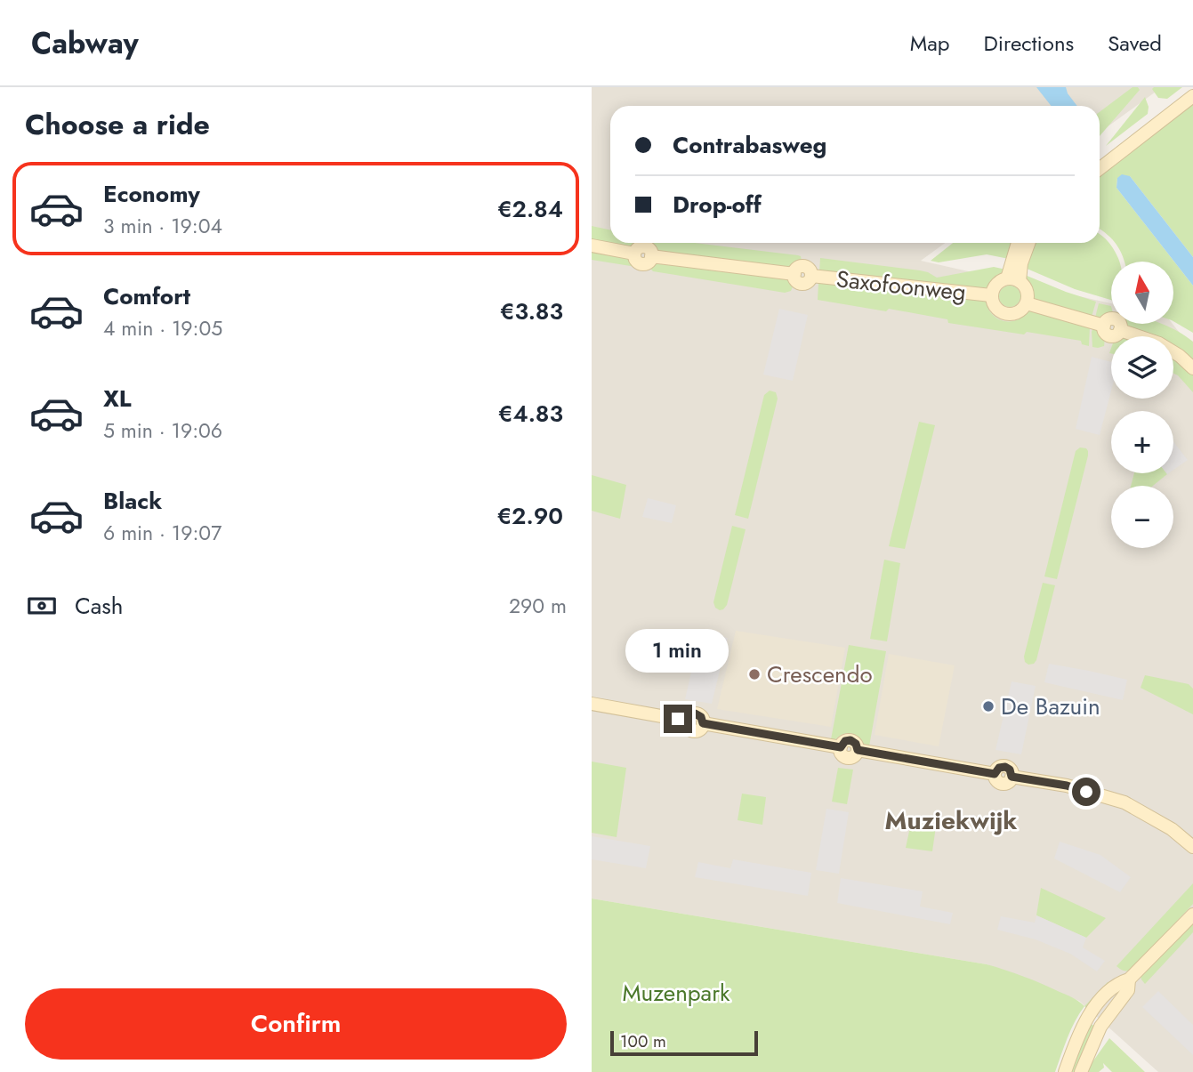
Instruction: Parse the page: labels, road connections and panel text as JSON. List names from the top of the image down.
{
  "streets": {
    "street": ["Saxofoonweg"]
  },
  "districts": ["Muziekwijk"],
  "parks": ["Muzenpark"],
  "places": ["Crescendo", "De Bazuin"],
  "scale_bar": "100 m",
  "north": "top",
  "page": {
    "header": "Cabway",
    "nav": ["Map", "Directions", "Saved"],
    "heading": "Choose a ride",
    "banner": ["Contrabasweg", "Drop-off"],
    "list": [
      {
        "name": "Economy",
        "note": "3 min · 19:04",
        "value": "€2.84"
      },
      {
        "name": "Comfort",
        "note": "4 min · 19:05",
        "value": "€3.83"
      },
      {
        "name": "XL",
        "note": "5 min · 19:06",
        "value": "€4.83"
      },
      {
        "name": "Black",
        "note": "6 min · 19:07",
        "value": "€2.90"
      }
    ],
    "map_buttons": ["+", "−"],
    "pay": ["Cash", "290 m"],
    "bubble": "1 min",
    "buttons": "Confirm",
    "scale": "100 m"
  }
}
